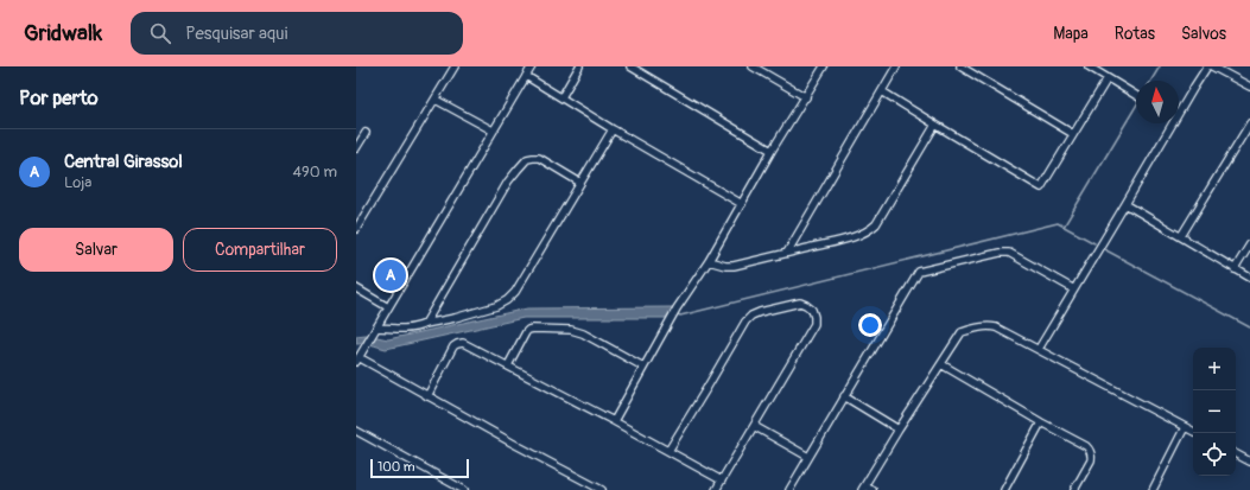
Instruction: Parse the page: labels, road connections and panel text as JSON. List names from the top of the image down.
{
  "scale_bar": "100 m",
  "north": "top",
  "page": {
    "header": "Gridwalk",
    "search": "Pesquisar aqui",
    "nav": ["Mapa", "Rotas", "Salvos"],
    "heading": "Por perto",
    "list": [
      {
        "mark": "A",
        "name": "Central Girassol",
        "note": "Loja",
        "value": "490 m"
      }
    ],
    "buttons": ["Salvar", "Compartilhar"],
    "pins": "A",
    "map_buttons": ["+", "−"],
    "scale": "100 m"
  }
}
